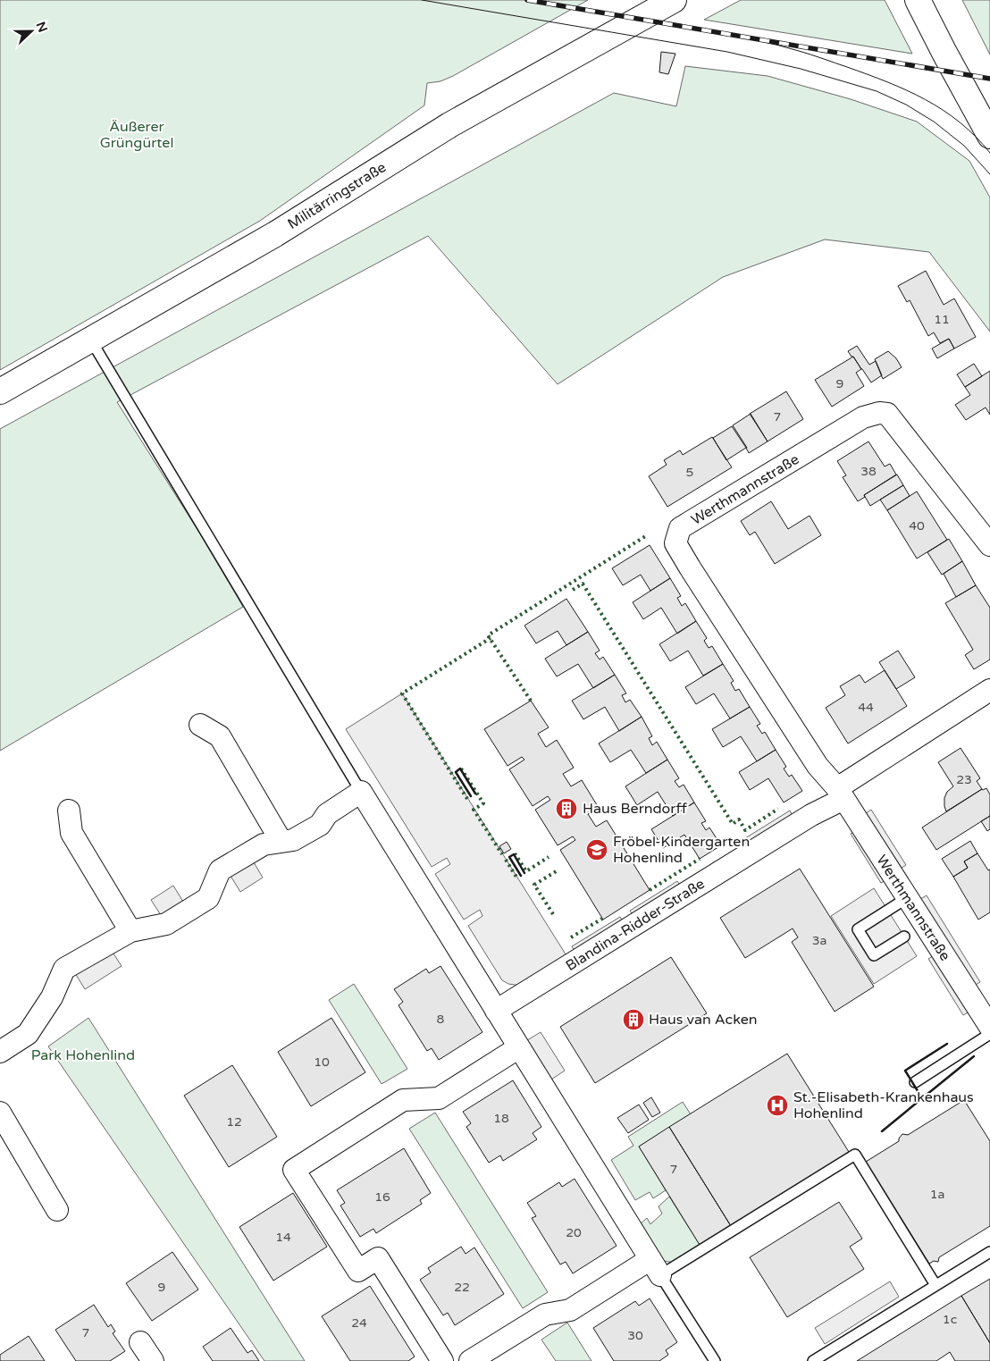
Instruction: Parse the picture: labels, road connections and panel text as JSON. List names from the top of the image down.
{
  "streets": {
    "main road": ["Militärringstraße"],
    "street": ["Werthmannstraße", "Blandina-Ridder-Straße"]
  },
  "crossings": [
    ["Werthmannstraße", "Blandina-Ridder-Straße"]
  ],
  "parks": ["Äußerer Grüngürtel", "Park Hohenlind"],
  "places": {
    "building": ["Haus Berndorff", "Haus van Acken"],
    "school or university": ["Fröbel-Kindergarten Hohenlind"],
    "hospital": ["St.-Elisabeth-Krankenhaus Hohenlind"]
  },
  "house_numbers": [
    "11",
    "9",
    "7",
    "38",
    "5",
    "40",
    "44",
    "23",
    "3a",
    "8",
    "10",
    "18",
    "12",
    "7",
    "1a",
    "16",
    "20",
    "14",
    "9",
    "22",
    "1c",
    "24",
    "7",
    "30"
  ],
  "north": "right"
}
